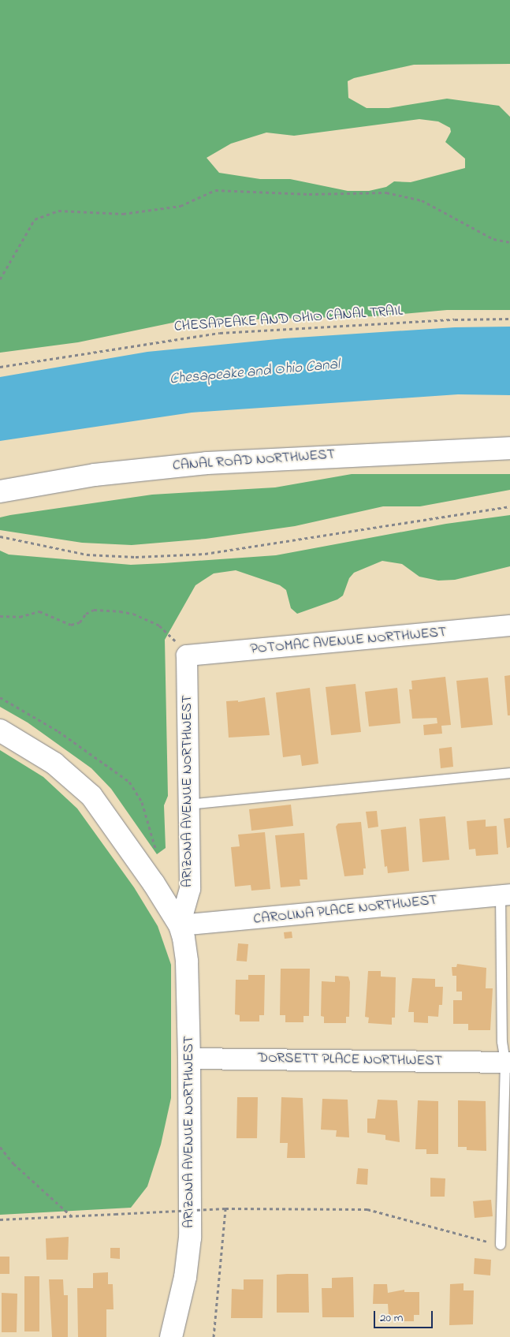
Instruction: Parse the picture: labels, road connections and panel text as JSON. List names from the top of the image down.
{
  "streets": {
    "main road": ["CANAL ROAD NORTHWEST", "ARIZONA AVENUE NORTHWEST"],
    "street": ["POTOMAC AVENUE NORTHWEST", "CAROLINA PLACE NORTHWEST", "DORSETT PLACE NORTHWEST"],
    "path": ["CHESAPEAKE AND OHIO CANAL TRAIL"]
  },
  "crossings": [
    ["POTOMAC AVENUE NORTHWEST", "ARIZONA AVENUE NORTHWEST"],
    ["ARIZONA AVENUE NORTHWEST", "CAROLINA PLACE NORTHWEST"],
    ["ARIZONA AVENUE NORTHWEST", "DORSETT PLACE NORTHWEST"]
  ],
  "water": ["Chesapeake and Ohio Canal"],
  "scale_bar": "20 m"
}
